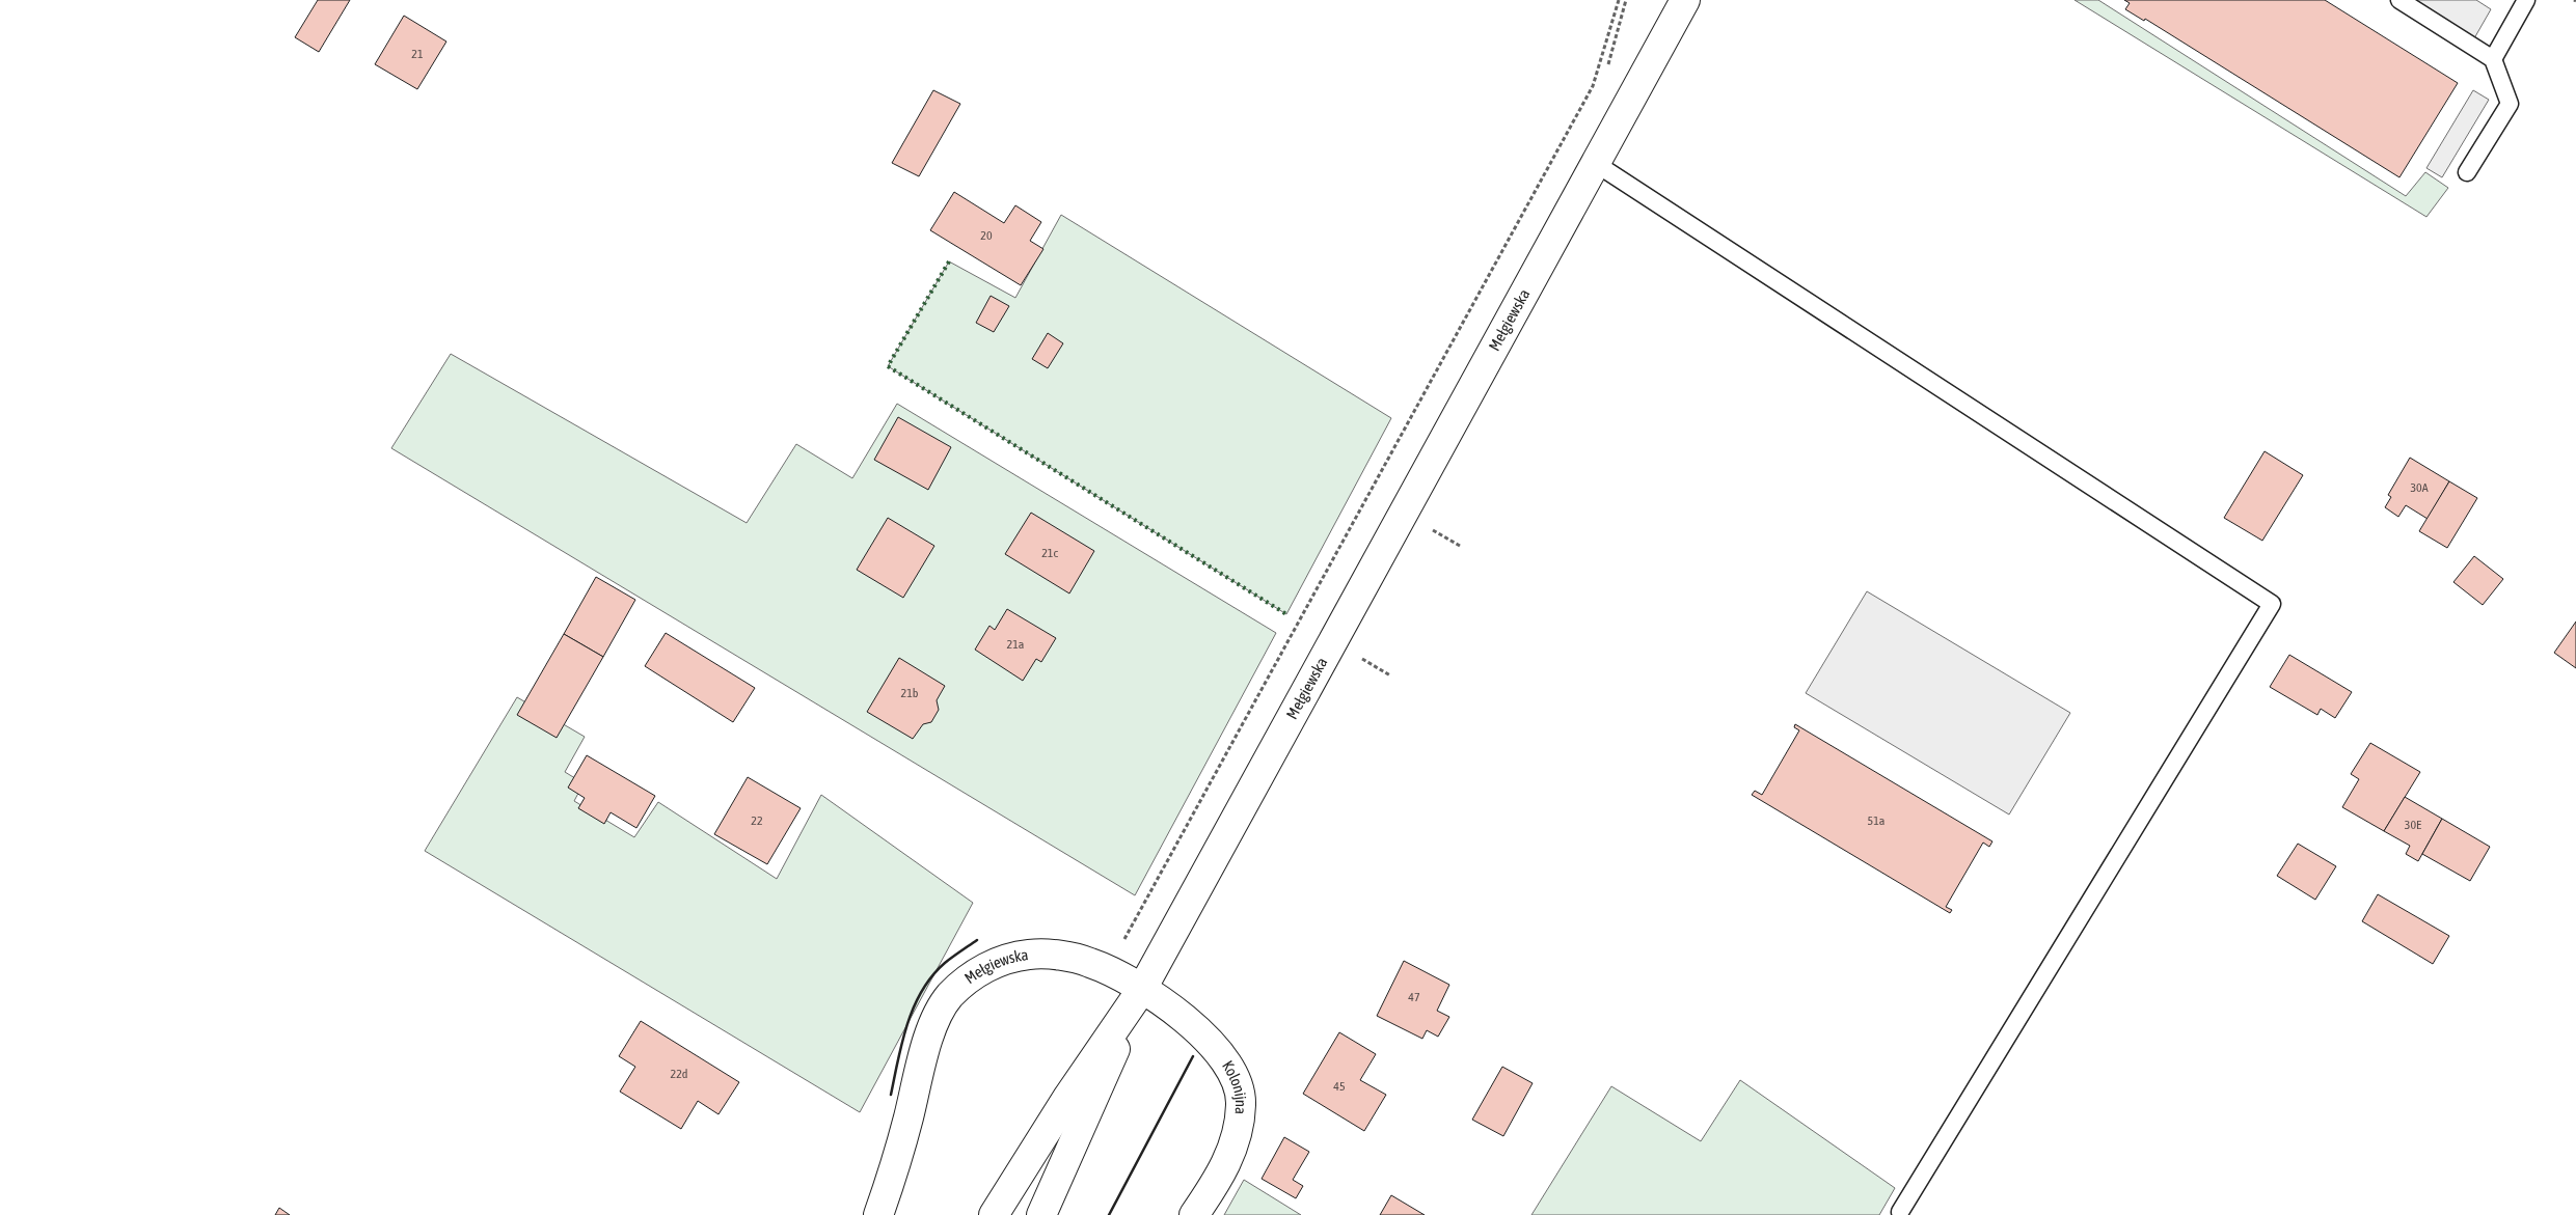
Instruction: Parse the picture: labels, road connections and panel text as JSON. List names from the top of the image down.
{
  "streets": {
    "main road": ["Mełgiewska", "Kolonijna"]
  },
  "crossings": [
    ["Mełgiewska", "Kolonijna"]
  ],
  "house_numbers": [
    "21",
    "20",
    "30A",
    "21c",
    "21a",
    "21b",
    "22",
    "51a",
    "30E",
    "47",
    "22d",
    "45"
  ]
}
